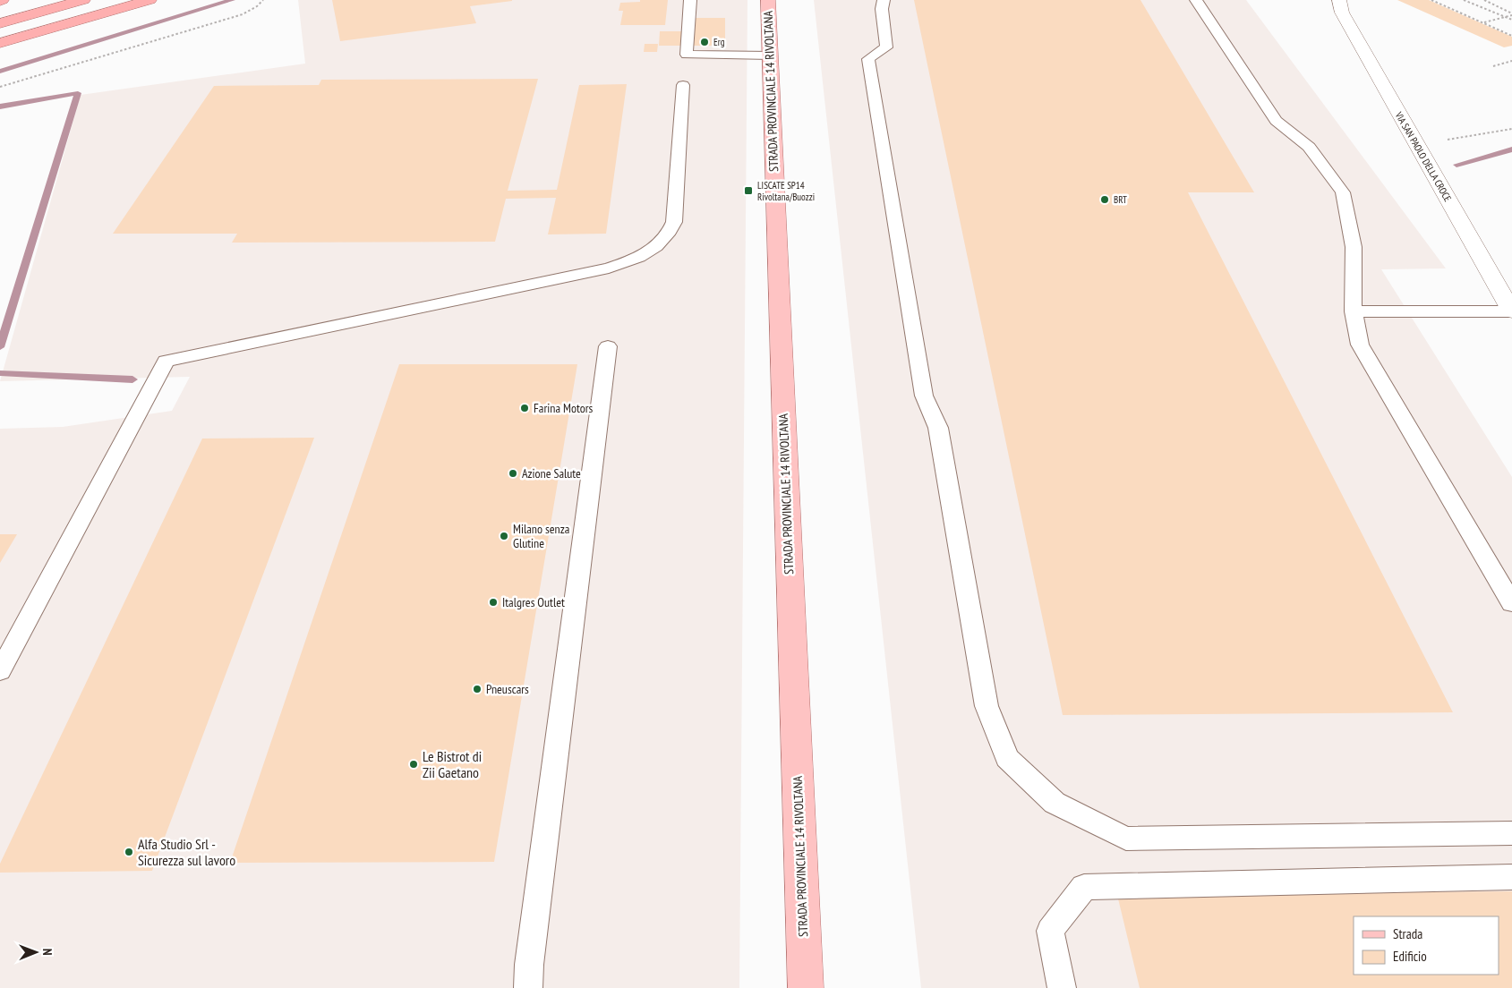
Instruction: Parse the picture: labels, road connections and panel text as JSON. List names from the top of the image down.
{
  "streets": {
    "main road": ["STRADA PROVINCIALE 14 RIVOLTANA"],
    "street": ["VIA SAN PAOLO DELLA CROCE"]
  },
  "places": {
    "other": [
      "Erg",
      "BRT",
      "Farina Motors",
      "Azione Salute",
      "Milano senza Glutine",
      "Italgres Outlet",
      "Pneuscars",
      "Le Bistrot di Zii Gaetano",
      "Alfa Studio Srl - Sicurezza sul lavoro"
    ],
    "transit": ["LISCATE SP14 Rivoltana/Buozzi"]
  },
  "legend": ["Strada", "Edificio"],
  "north": "right"
}
